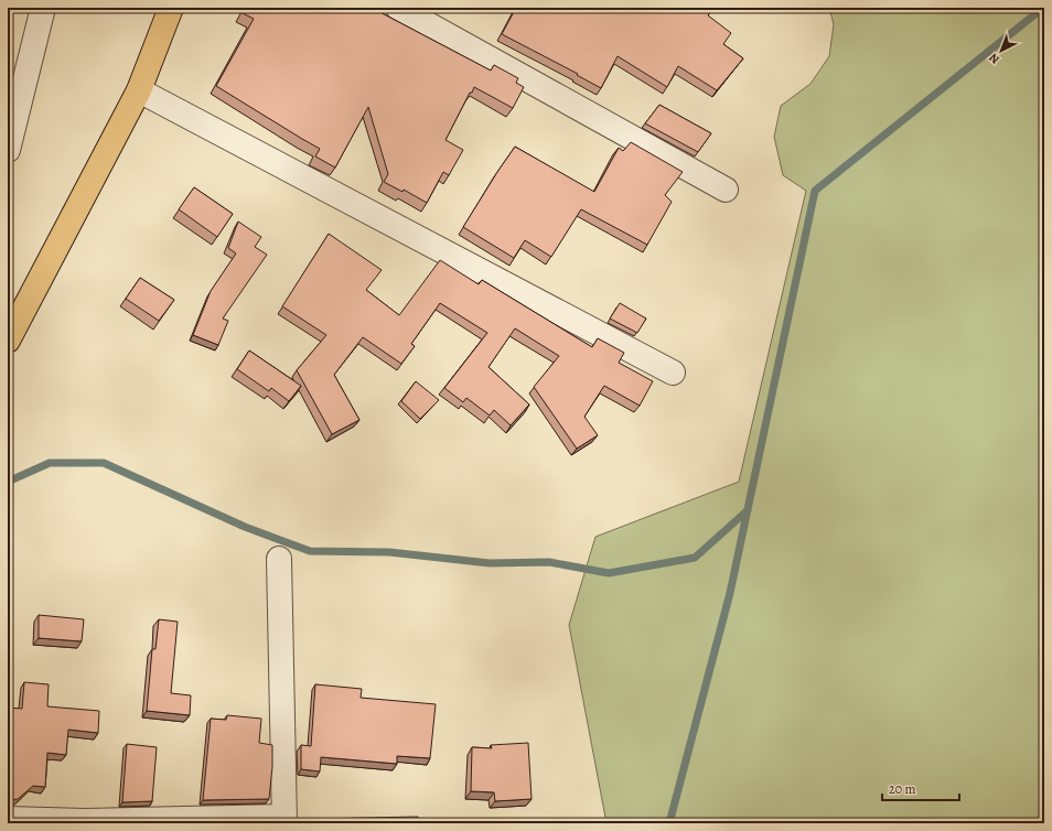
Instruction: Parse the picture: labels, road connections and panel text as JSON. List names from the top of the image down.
{
  "scale_bar": "20 m",
  "north": "bottom left"
}
